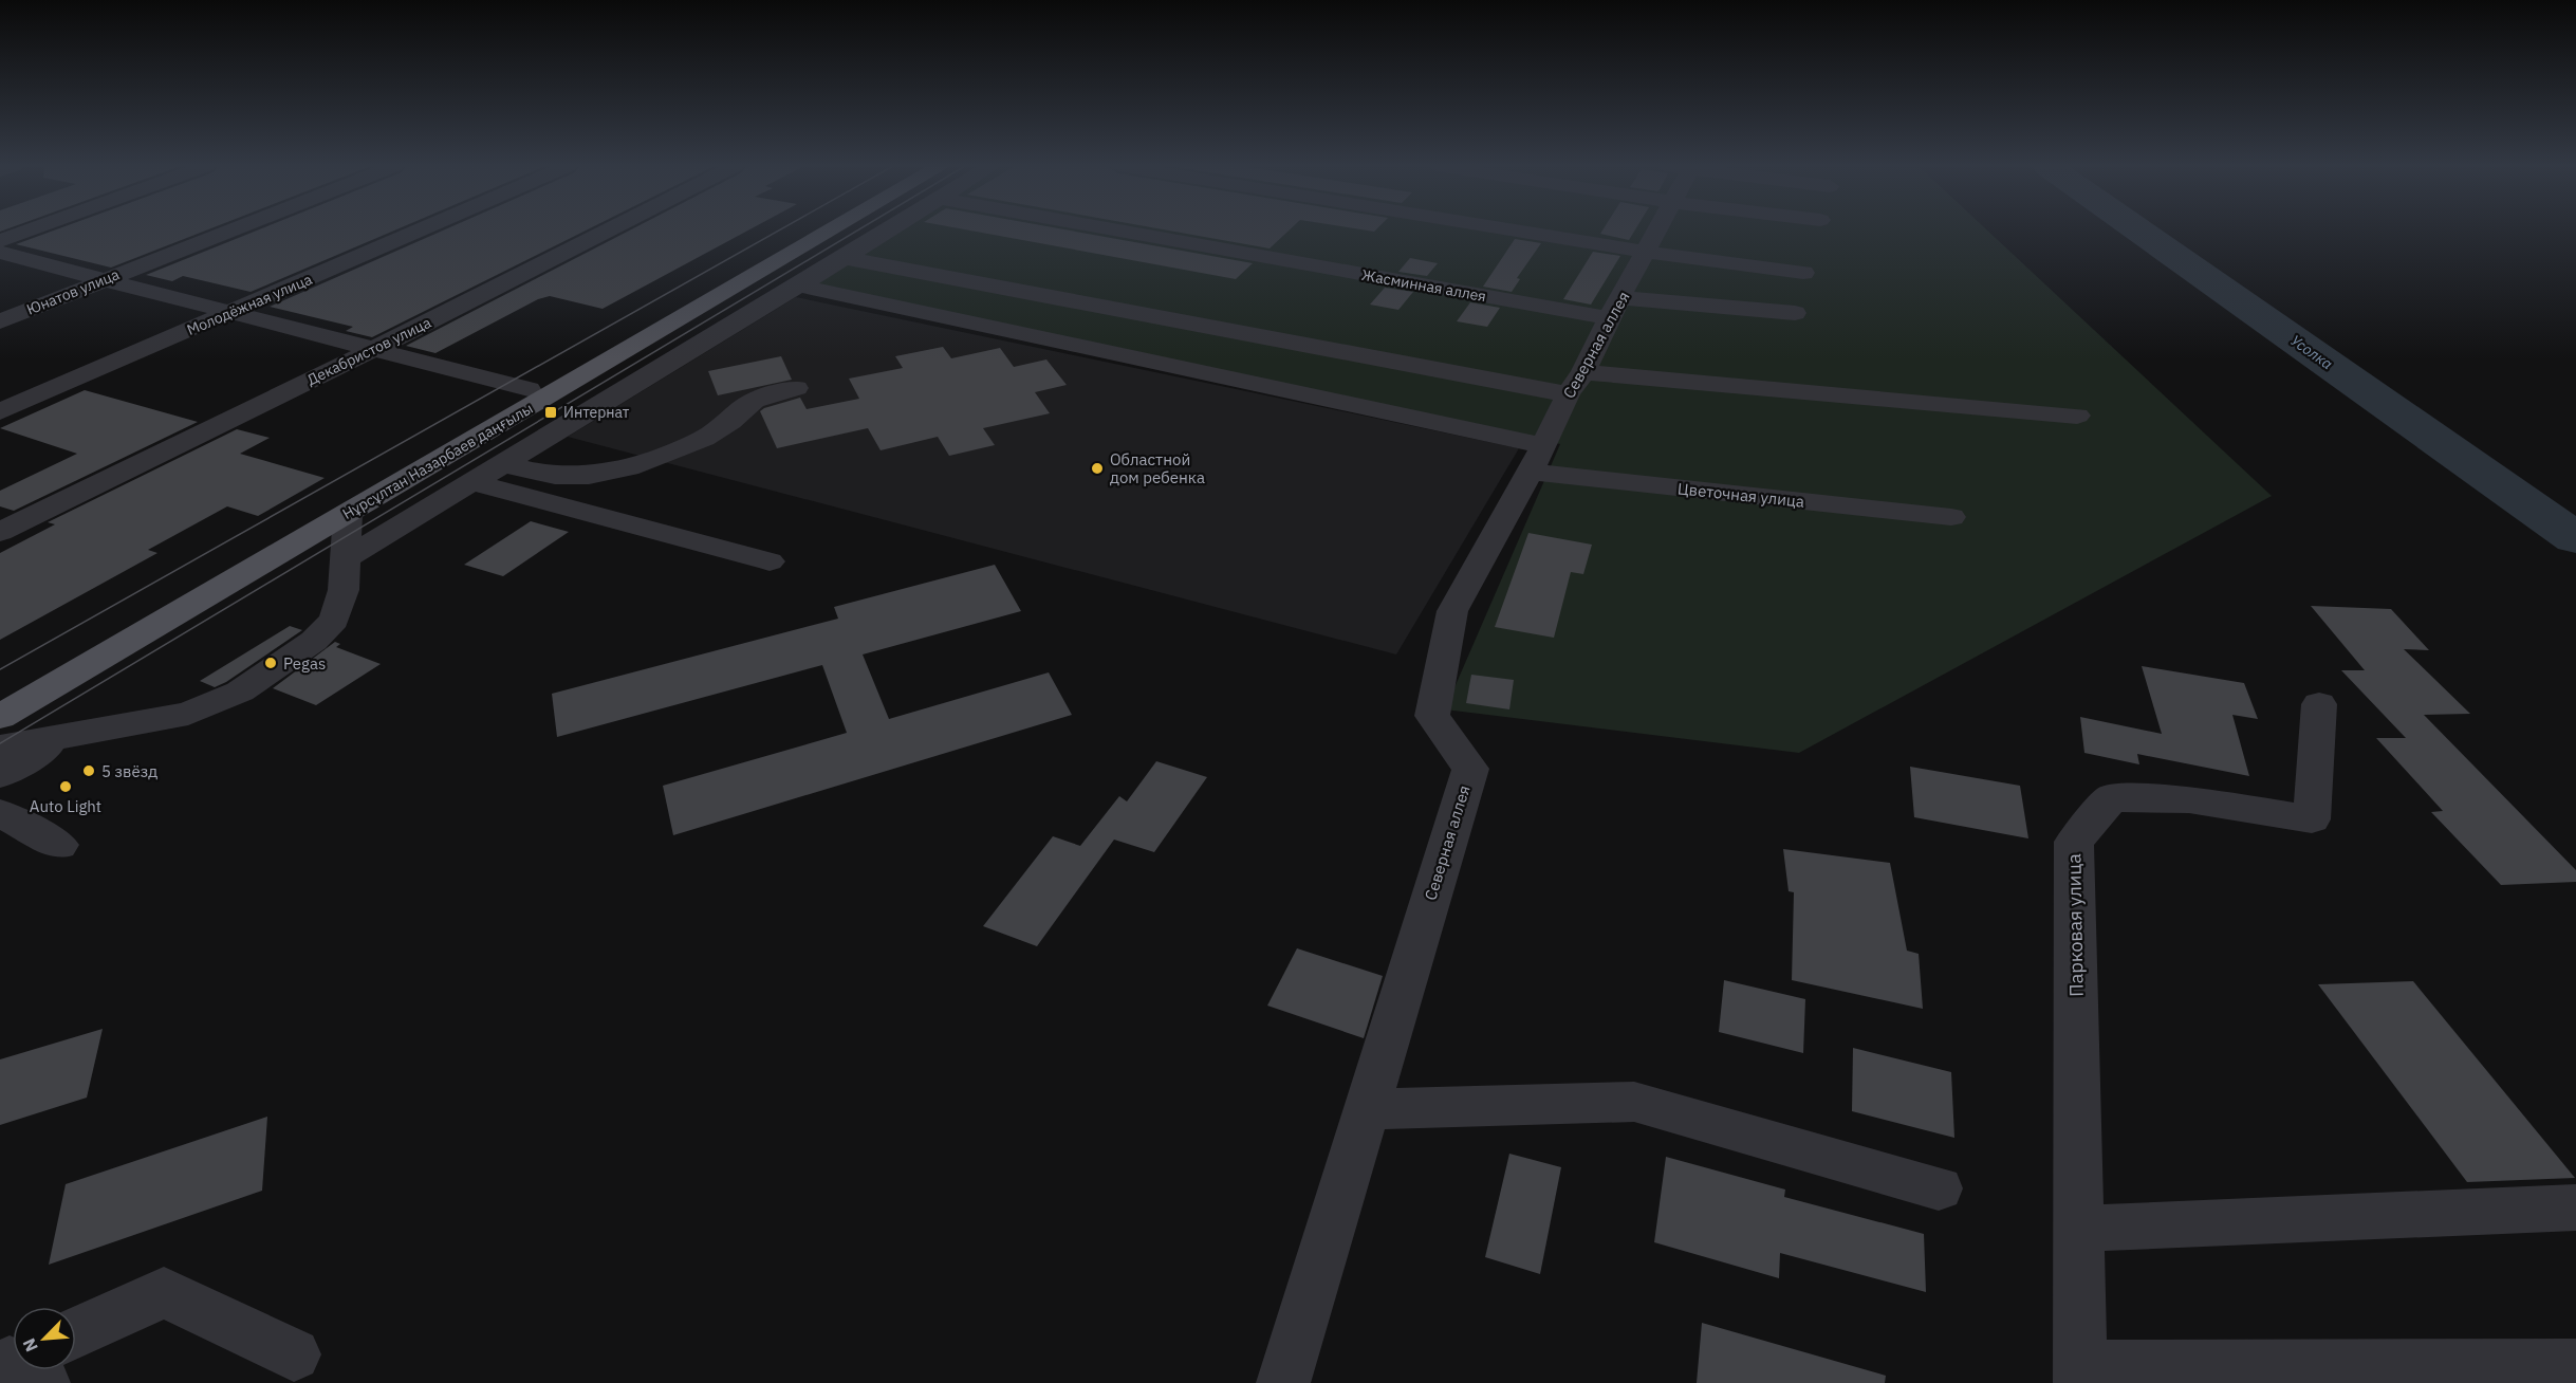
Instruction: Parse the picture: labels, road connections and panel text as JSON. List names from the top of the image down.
{
  "streets": {
    "main road": ["Нұрсұлтан Назарбаев даңғылы"],
    "street": [
      "Жасминная аллея",
      "Юнатов улица",
      "Молодёжная улица",
      "Северная аллея",
      "Декабристов улица",
      "Цветочная улица",
      "Парковая улица"
    ]
  },
  "crossings": [
    ["Жасминная аллея", "Северная аллея"],
    ["Северная аллея", "Цветочная улица"]
  ],
  "water": ["Усолка"],
  "places": {
    "transit": ["Интернат"],
    "other": [
      "Областной дом ребенка",
      "Pegas",
      "5 звёзд",
      "Auto Light"
    ]
  },
  "north": "bottom left"
}
